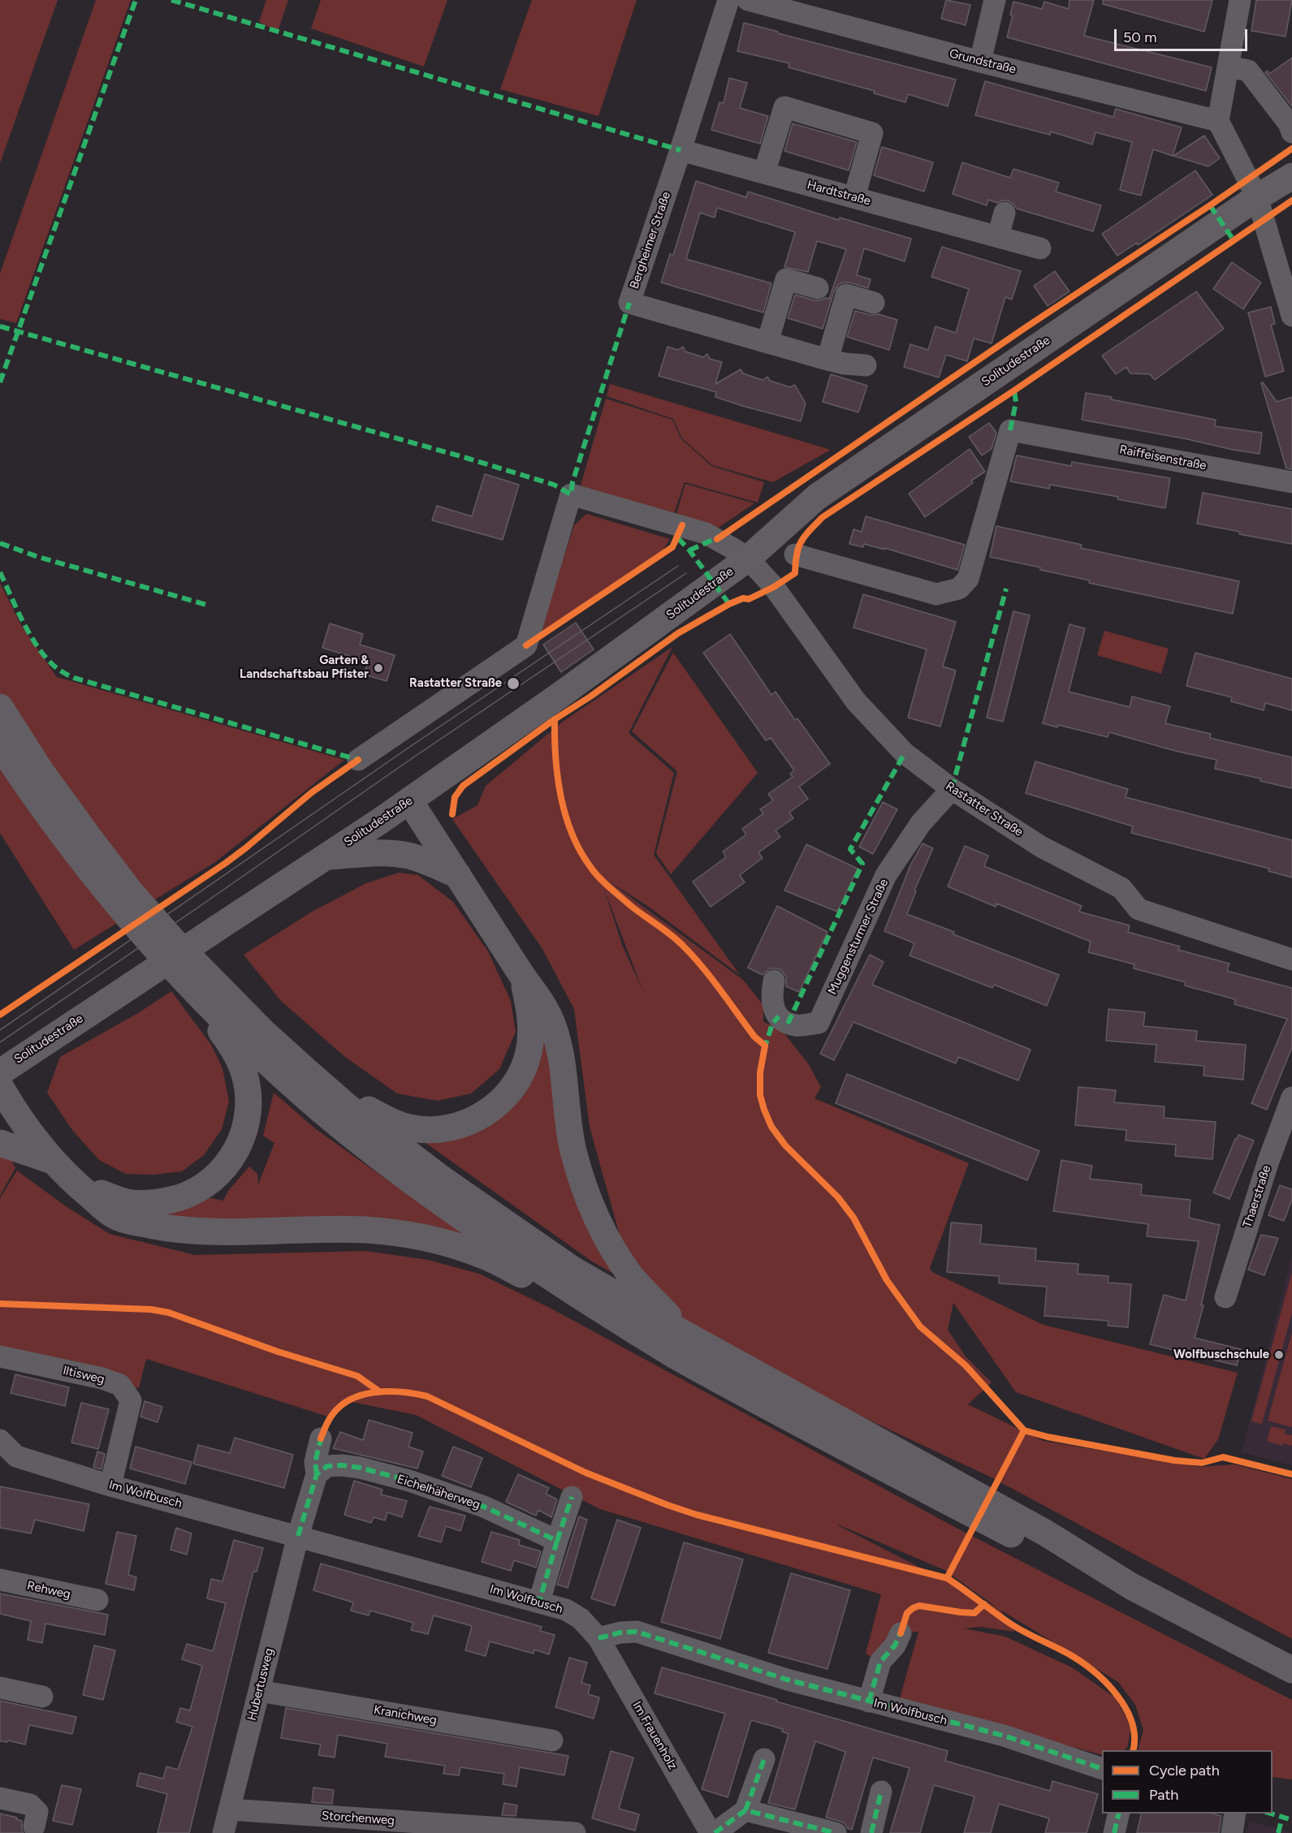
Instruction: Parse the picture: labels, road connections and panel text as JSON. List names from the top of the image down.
{
  "streets": {
    "main road": ["Solitudestraße"],
    "street": [
      "Grundstraße",
      "Hardtstraße",
      "Bergheimer Straße",
      "Raiffeisenstraße",
      "Rastatter Straße",
      "Muggensturmer Straße",
      "Thaerstraße",
      "Iltisweg",
      "Eichelhäherweg",
      "Im Wolfbusch",
      "Rehweg",
      "Hubertusweg",
      "Kranichweg",
      "Im Frauenholz",
      "Storchenweg"
    ]
  },
  "crossings": [
    ["Hardtstraße", "Bergheimer Straße"],
    ["Solitudestraße", "Rastatter Straße"],
    ["Rastatter Straße", "Muggensturmer Straße"],
    ["Iltisweg", "Im Wolfbusch"],
    ["Im Wolfbusch", "Hubertusweg"],
    ["Im Wolfbusch", "Im Frauenholz"],
    ["Hubertusweg", "Kranichweg"],
    ["Hubertusweg", "Storchenweg"]
  ],
  "places": ["Garten & Landschaftsbau Pfister", "Rastatter Straße", "Wolfbuschschule"],
  "legend": ["Cycle path", "Path"],
  "scale_bar": "50 m"
}
